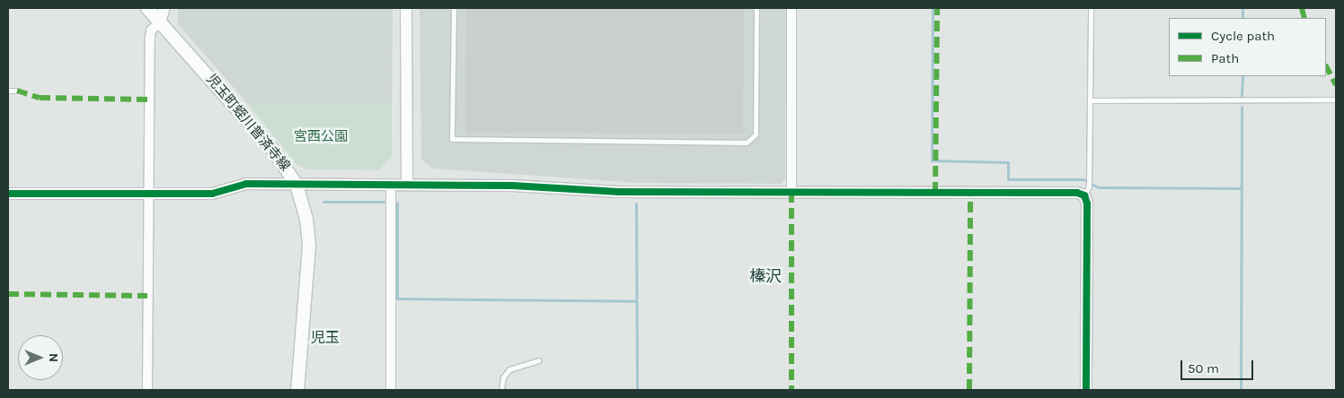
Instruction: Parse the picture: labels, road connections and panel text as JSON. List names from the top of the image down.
{
  "streets": {
    "main road": ["児玉町蛭川普済寺線"]
  },
  "districts": ["榛沢", "児玉"],
  "parks": ["宮西公園"],
  "legend": ["Cycle path", "Path"],
  "scale_bar": "50 m",
  "north": "right"
}
